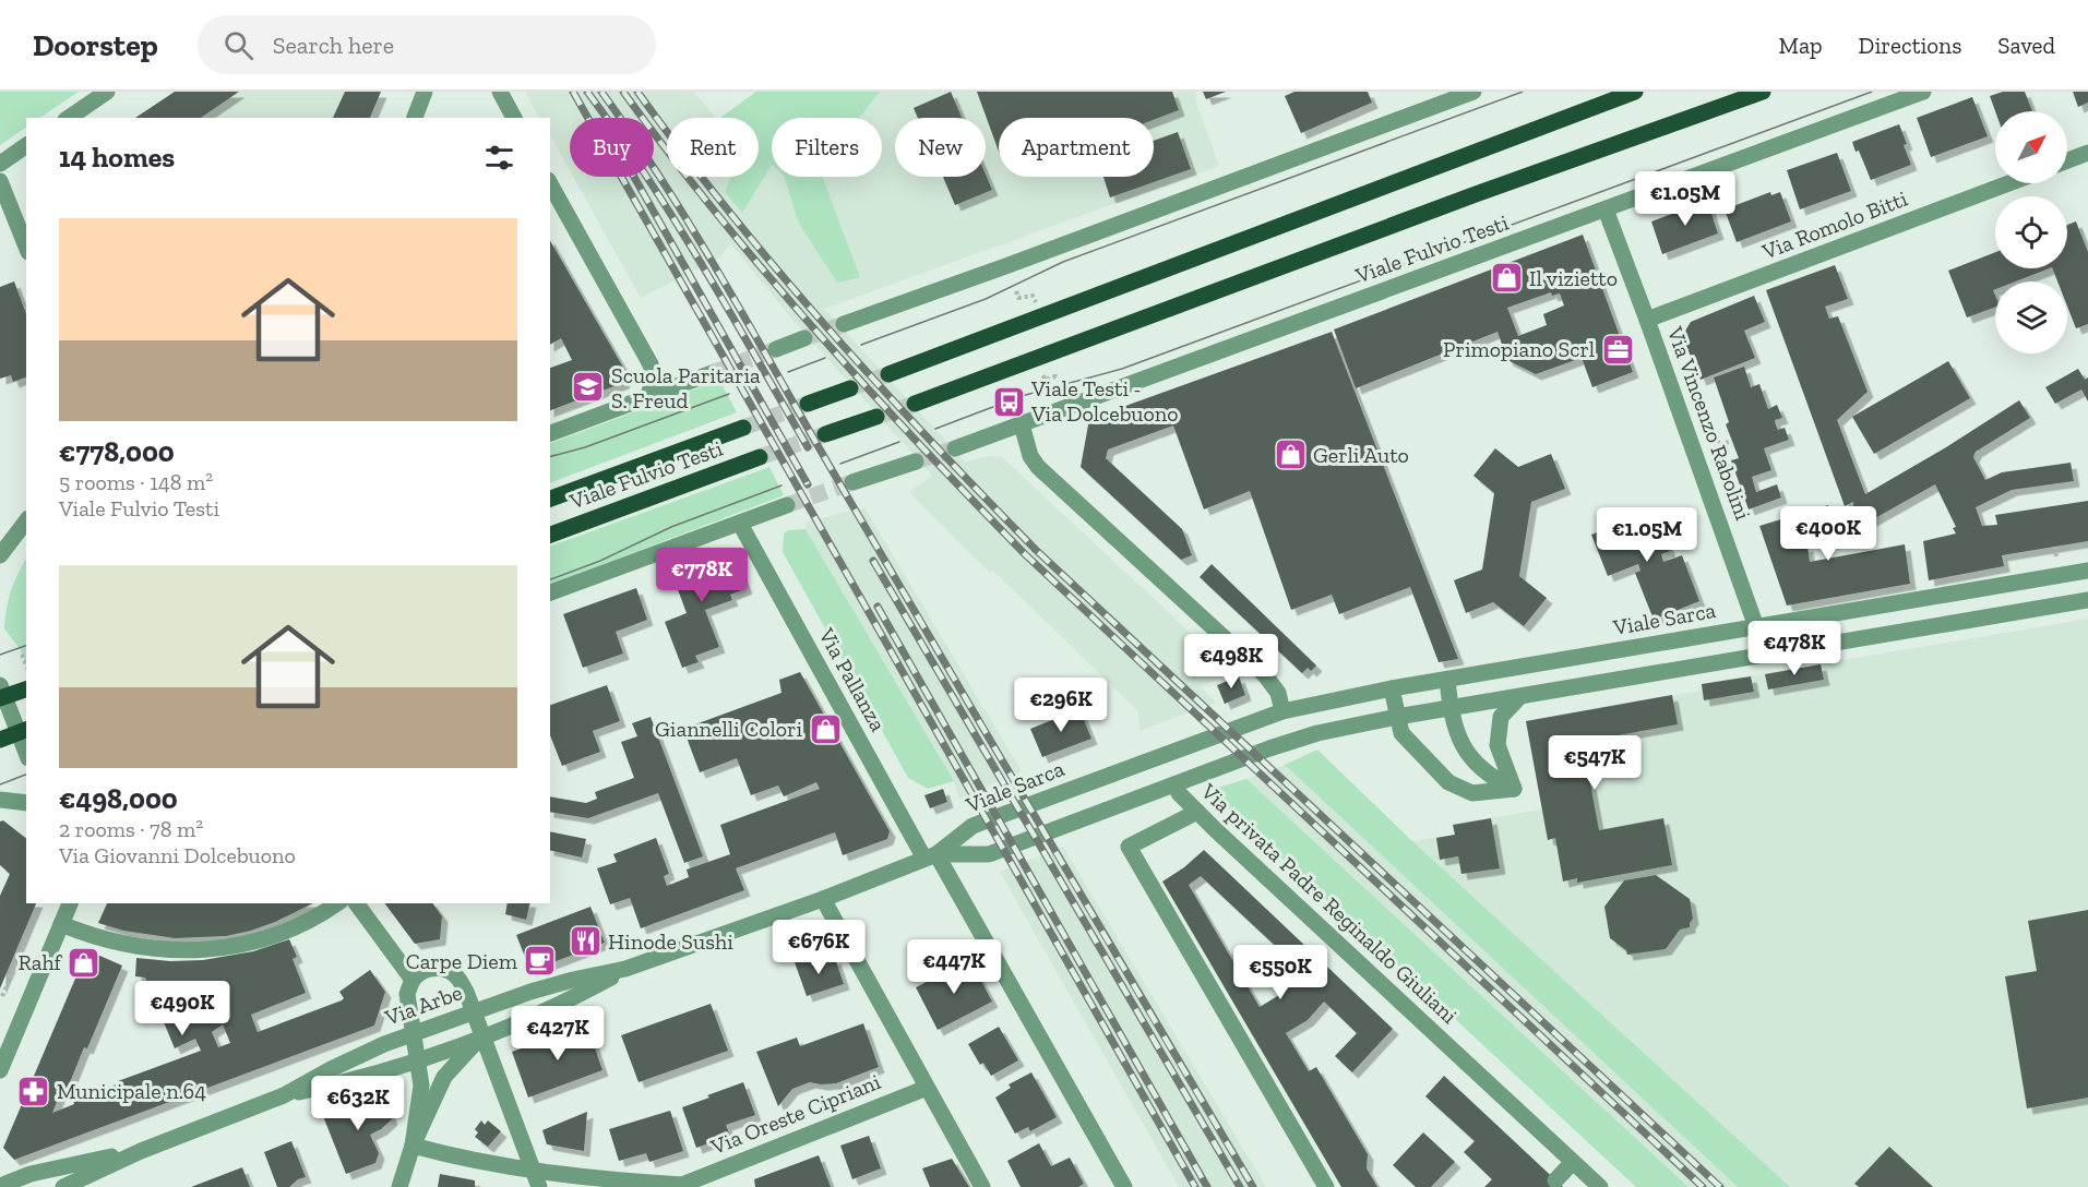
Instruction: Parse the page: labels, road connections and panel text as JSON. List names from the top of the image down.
{
  "streets": {
    "main road": ["Viale Fulvio Testi"],
    "street": [
      "Via Romolo Bitti",
      "Via Vincenzo Rabolini",
      "Viale Sarca",
      "Via Pallanza",
      "Via privata Padre Reginaldo Giuliani",
      "Via Arbe",
      "Via Oreste Cipriani"
    ]
  },
  "crossings": [
    ["Via Romolo Bitti", "Via Vincenzo Rabolini"],
    ["Viale Fulvio Testi", "Via Vincenzo Rabolini"],
    ["Via Vincenzo Rabolini", "Viale Sarca"],
    ["Viale Sarca", "Via Pallanza"],
    ["Viale Sarca", "Via Arbe"],
    ["Via Pallanza", "Via Arbe"]
  ],
  "places": {
    "shop": [
      "Il vizietto",
      "Gerli Auto",
      "Giannelli Colori",
      "Rahf"
    ],
    "office": ["Primopiano Scrl"],
    "school or university": ["Scuola Paritaria S. Freud"],
    "bus stop": ["Viale Testi - Via Dolcebuono"],
    "restaurant": ["Hinode Sushi"],
    "cafe": ["Carpe Diem"],
    "pharmacy": ["Municipale n.64"]
  },
  "north": "top right",
  "page": {
    "header": "Doorstep",
    "search": "Search here",
    "nav": ["Map", "Directions", "Saved"],
    "chip": [
      "Buy",
      "Rent",
      "Filters",
      "New",
      "Apartment"
    ],
    "heading": "14 homes",
    "price": [
      "€1.05M",
      "€400K",
      "€1.05M",
      "€778K",
      "€478K",
      "€498K",
      "€296K",
      "€547K",
      "€676K",
      "€447K",
      "€550K",
      "€490K",
      "€427K",
      "€632K"
    ],
    "list": [
      {
        "name": "€778,000",
        "note": "5 rooms · 148 m² · Viale Fulvio Testi"
      },
      {
        "name": "€498,000",
        "note": "2 rooms · 78 m² · Via Giovanni Dolcebuono"
      }
    ]
  }
}
